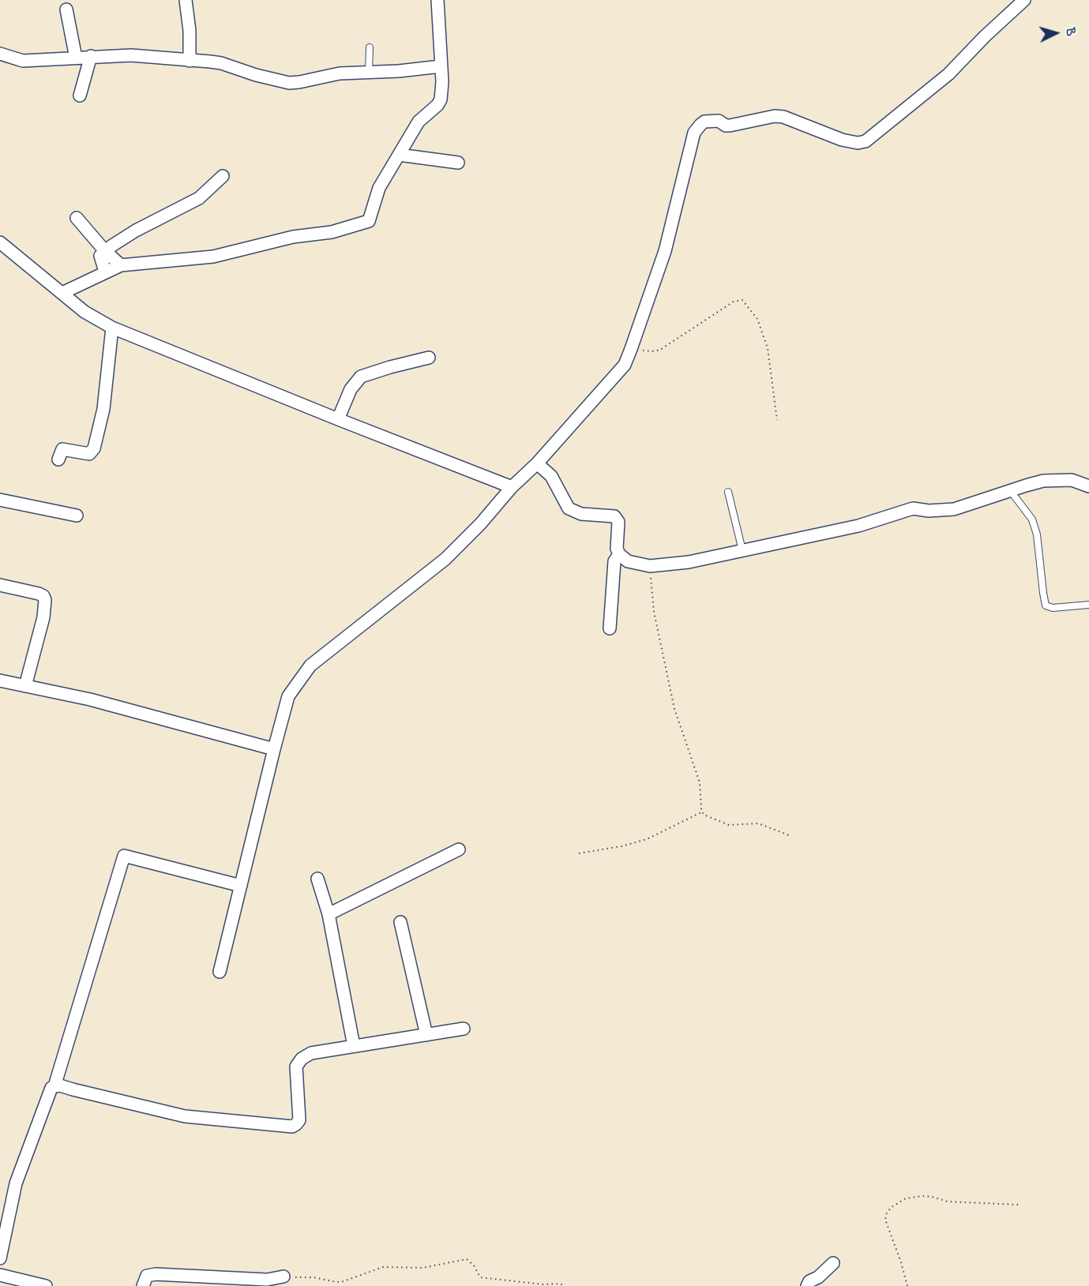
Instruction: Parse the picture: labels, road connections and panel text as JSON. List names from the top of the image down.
{
  "north": "right"
}
